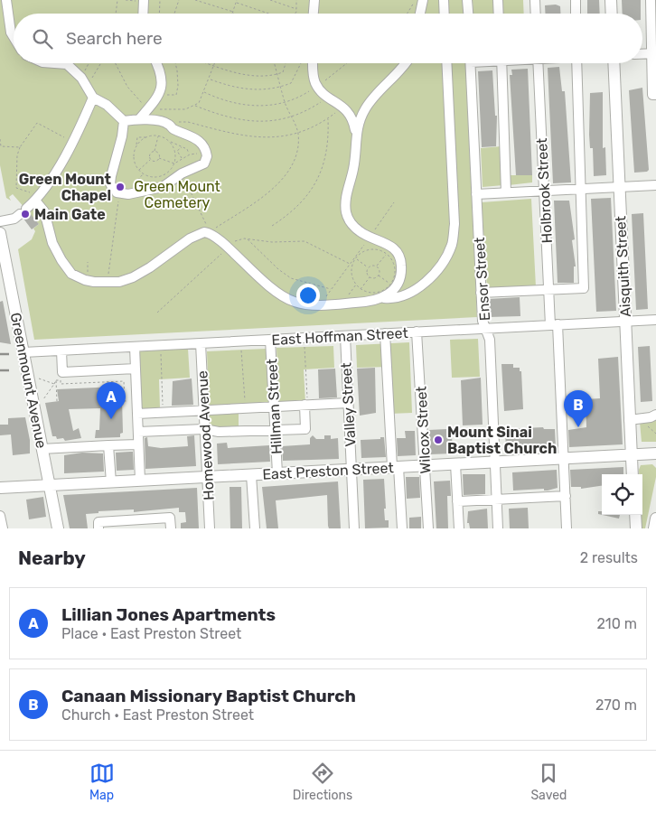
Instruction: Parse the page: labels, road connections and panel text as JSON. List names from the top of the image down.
{
  "streets": {
    "main road": ["Aisquith Street", "Greenmount Avenue", "East Preston Street"],
    "street": [
      "Holbrook Street",
      "Ensor Street",
      "East Hoffman Street",
      "Valley Street",
      "Hillman Street",
      "Wilcox Street",
      "Homewood Avenue"
    ]
  },
  "crossings": [
    ["Holbrook Street", "East Hoffman Street"],
    ["Holbrook Street", "East Preston Street"],
    ["Aisquith Street", "East Hoffman Street"],
    ["Aisquith Street", "East Preston Street"],
    ["Ensor Street", "East Hoffman Street"],
    ["Ensor Street", "East Preston Street"],
    ["East Hoffman Street", "Greenmount Avenue"],
    ["East Hoffman Street", "Valley Street"],
    ["East Hoffman Street", "Hillman Street"],
    ["East Hoffman Street", "Wilcox Street"],
    ["East Hoffman Street", "Homewood Avenue"],
    ["Greenmount Avenue", "East Preston Street"],
    ["Valley Street", "East Preston Street"],
    ["Hillman Street", "East Preston Street"],
    ["Wilcox Street", "East Preston Street"],
    ["Homewood Avenue", "East Preston Street"]
  ],
  "parks": ["Green Mount Cemetery"],
  "places": ["Green Mount Chapel", "Main Gate", "Mount Sinai Baptist Church"],
  "page": {
    "search": "Search here",
    "pins": ["A", "B"],
    "heading": ["Nearby", "2 results"],
    "list": [
      {
        "mark": "A",
        "name": "Lillian Jones Apartments",
        "note": "Place · East Preston Street",
        "value": "210 m"
      },
      {
        "mark": "B",
        "name": "Canaan Missionary Baptist Church",
        "note": "Church · East Preston Street",
        "value": "270 m"
      }
    ],
    "nav": ["Map", "Directions", "Saved"]
  }
}
